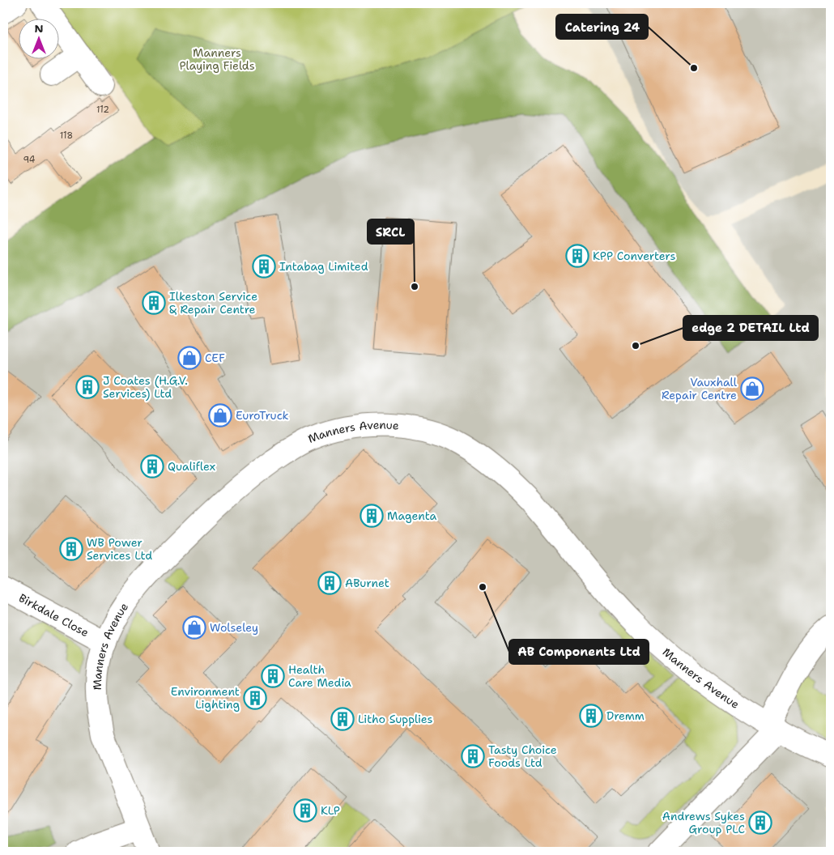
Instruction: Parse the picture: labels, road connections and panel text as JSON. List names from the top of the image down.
{
  "streets": {
    "street": ["Manners Avenue", "Birkdale Close"]
  },
  "crossings": [
    ["Manners Avenue", "Birkdale Close"]
  ],
  "parks": ["Manners Playing Fields"],
  "places": {
    "other": [
      "Catering 24",
      "SRCL",
      "edge 2 DETAIL Ltd",
      "AB Components Ltd"
    ],
    "building": [
      "KPP Converters",
      "Intabag Limited",
      "Ilkeston Service & Repair Centre",
      "J Coates (H.G.V. Services) Ltd",
      "Qualiflex",
      "Magenta",
      "WB Power Services Ltd",
      "ABurnet",
      "Health Care Media",
      "Environment Lighting",
      "Dremm",
      "Litho Supplies",
      "Tasty Choice Foods Ltd",
      "KLP",
      "Andrews Sykes Group PLC"
    ],
    "shop": [
      "CEF",
      "Vauxhall Repair Centre",
      "EuroTruck",
      "Wolseley"
    ]
  },
  "house_numbers": ["112", "118", "94"],
  "north": "top"
}
